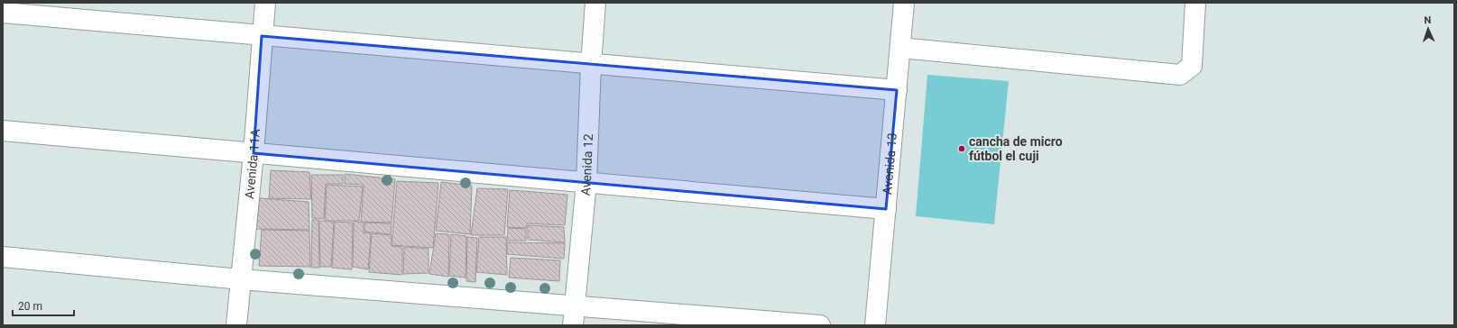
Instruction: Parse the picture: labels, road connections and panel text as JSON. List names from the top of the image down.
{
  "streets": {
    "street": ["Avenida 11A", "Avenida 12", "Avenida 13"]
  },
  "places": ["cancha de micro fútbol el cuji"],
  "scale_bar": "20 m",
  "north": "top"
}
